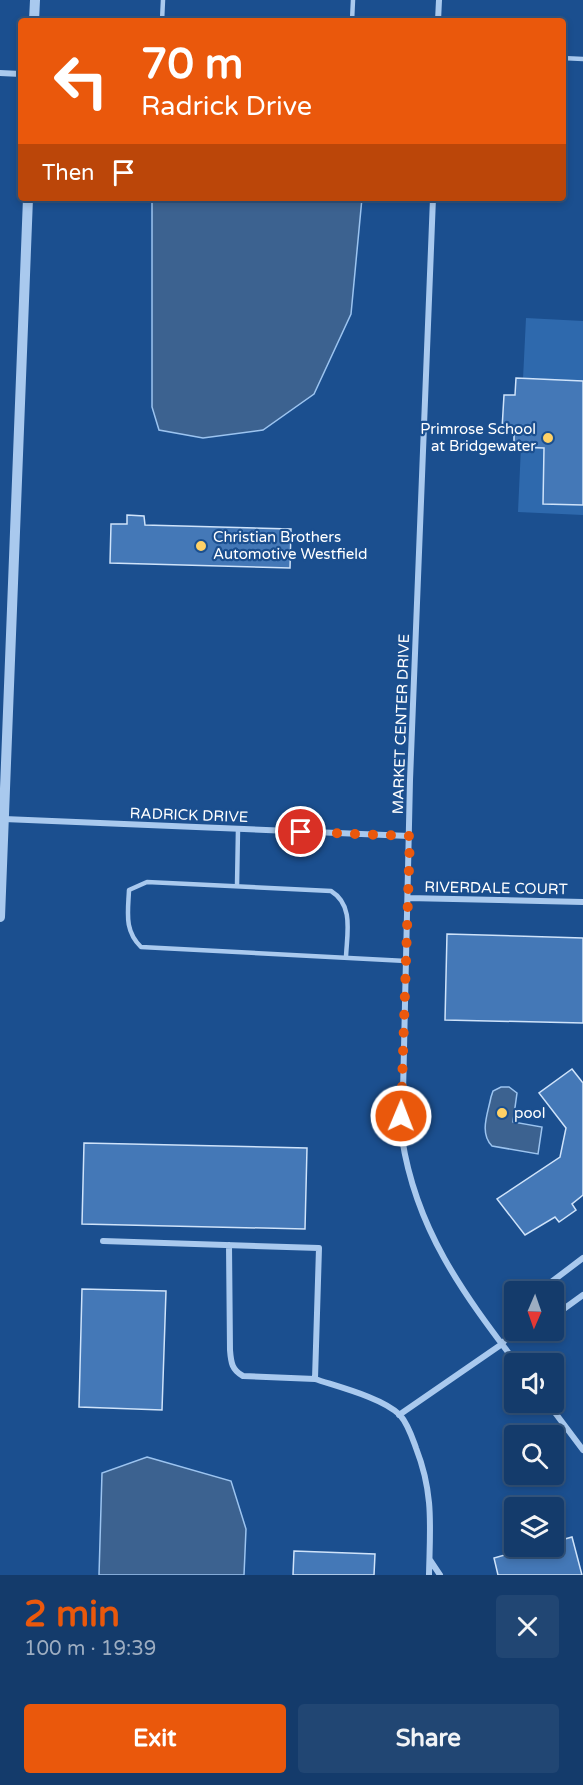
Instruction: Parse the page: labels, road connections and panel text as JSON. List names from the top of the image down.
{
  "streets": {
    "street": ["MARKET CENTER DRIVE", "RADRICK DRIVE", "RIVERDALE COURT"]
  },
  "crossings": [
    ["MARKET CENTER DRIVE", "RADRICK DRIVE"],
    ["MARKET CENTER DRIVE", "RIVERDALE COURT"]
  ],
  "places": ["Primrose School at Bridgewater", "Christian Brothers Automotive Westfield", "pool"],
  "north": "bottom",
  "page": {
    "turn": ["70 m", "Radrick Drive"],
    "then": "Then",
    "heading": ["2 min", "100 m · 19:39"],
    "buttons": ["Exit", "Share"]
  }
}
